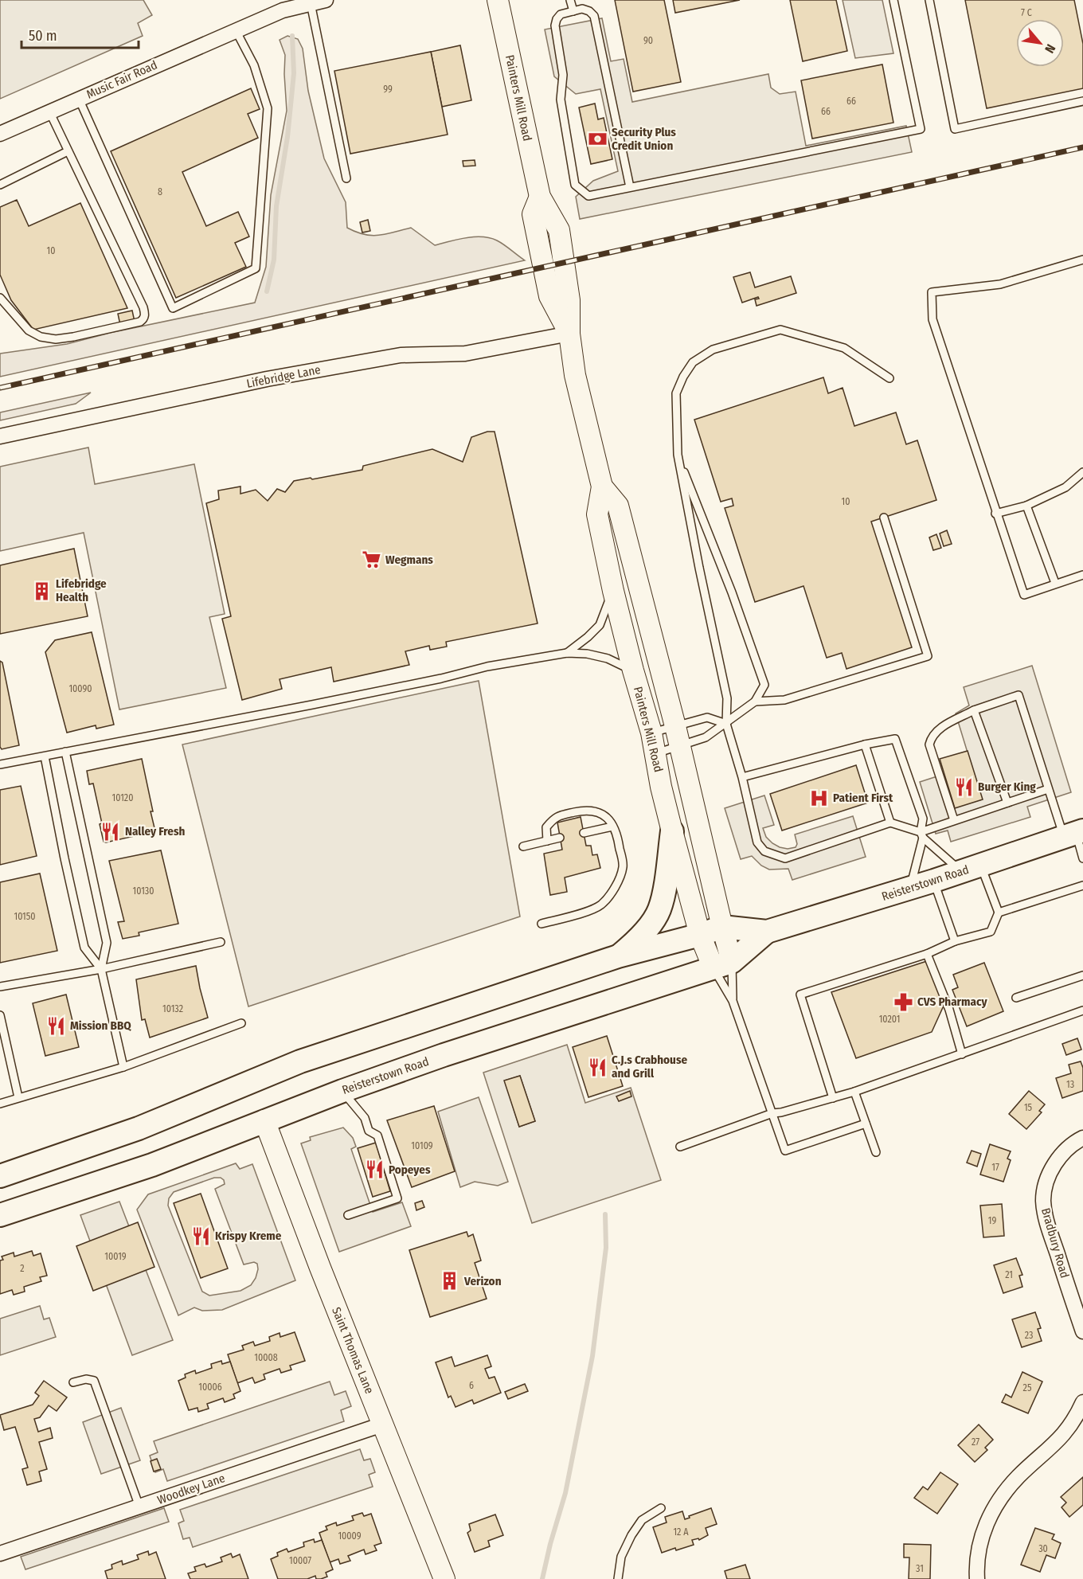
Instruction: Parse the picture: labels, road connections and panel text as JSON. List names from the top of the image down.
{
  "streets": {
    "main road": ["Painters Mill Road", "Reisterstown Road", "Saint Thomas Lane"],
    "street": [
      "Music Fair Road",
      "Lifebridge Lane",
      "Bradbury Road",
      "Woodkey Lane"
    ]
  },
  "crossings": [
    ["Painters Mill Road", "Lifebridge Lane"],
    ["Painters Mill Road", "Reisterstown Road"],
    ["Reisterstown Road", "Saint Thomas Lane"],
    ["Saint Thomas Lane", "Woodkey Lane"]
  ],
  "places": {
    "bank": ["Security Plus Credit Union"],
    "supermarket": ["Wegmans"],
    "building": ["Lifebridge Health", "Verizon"],
    "restaurant": [
      "Burger King",
      "Nalley Fresh",
      "Mission BBQ",
      "C.J.s Crabhouse and Grill",
      "Popeyes",
      "Krispy Kreme"
    ],
    "hospital": ["Patient First"],
    "pharmacy": ["CVS Pharmacy"]
  },
  "house_numbers": [
    "7 C",
    "90",
    "99",
    "66",
    "66",
    "8",
    "10",
    "10",
    "10090",
    "10120",
    "10130",
    "10150",
    "10132",
    "10201",
    "13",
    "15",
    "10109",
    "17",
    "19",
    "10019",
    "2",
    "21",
    "23",
    "10008",
    "6",
    "10006",
    "25",
    "27",
    "12 A",
    "10009",
    "30",
    "10007",
    "31"
  ],
  "scale_bar": "50 m",
  "north": "bottom right"
}
